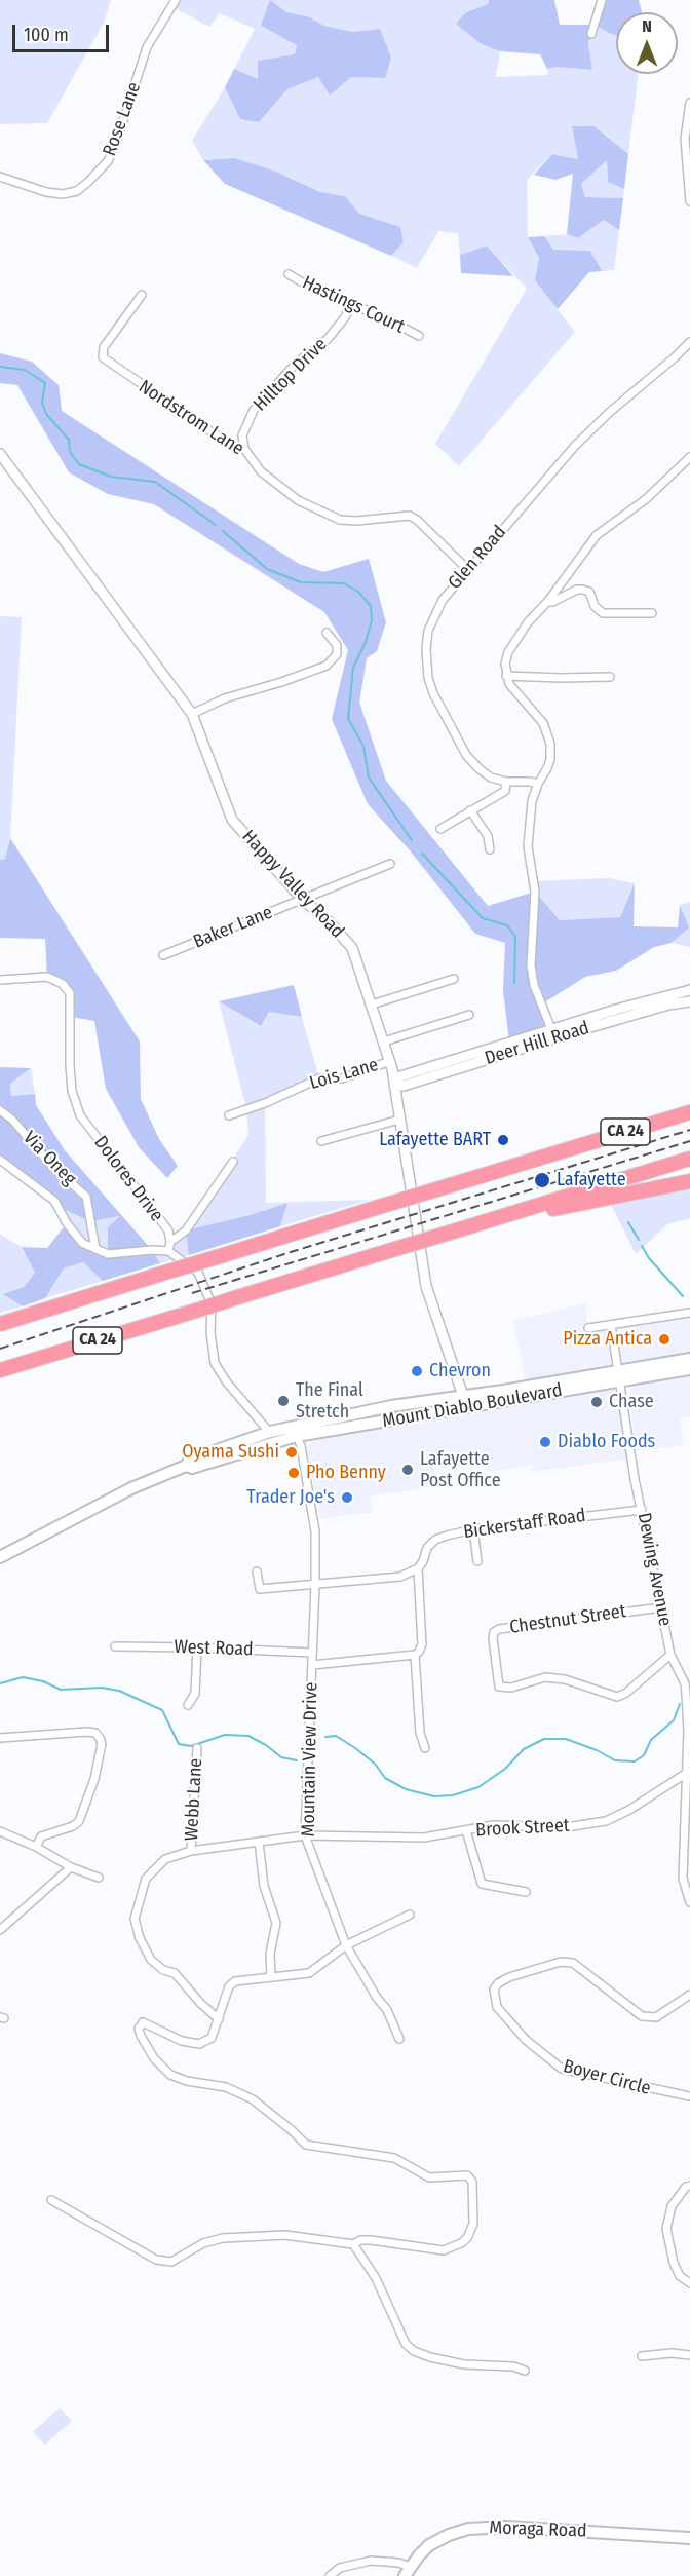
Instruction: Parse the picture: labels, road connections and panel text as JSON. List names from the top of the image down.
{
  "streets": {
    "highway": ["CA 24"],
    "main road": ["Mount Diablo Boulevard", "Moraga Road"],
    "street": [
      "Rose Lane",
      "Hastings Court",
      "Hilltop Drive",
      "Nordstrom Lane",
      "Glen Road",
      "Happy Valley Road",
      "Baker Lane",
      "Deer Hill Road",
      "Lois Lane",
      "Via Oneg",
      "Dolores Drive",
      "Bickerstaff Road",
      "Dewing Avenue",
      "Chestnut Street",
      "West Road",
      "Mountain View Drive",
      "Webb Lane",
      "Brook Street",
      "Boyer Circle"
    ]
  },
  "crossings": [
    ["Hastings Court", "Hilltop Drive"],
    ["Hilltop Drive", "Nordstrom Lane"],
    ["Nordstrom Lane", "Glen Road"],
    ["Happy Valley Road", "Baker Lane"],
    ["Happy Valley Road", "Deer Hill Road"],
    ["Happy Valley Road", "Lois Lane"],
    ["Happy Valley Road", "Mount Diablo Boulevard"],
    ["Mount Diablo Boulevard", "Dewing Avenue"],
    ["Mount Diablo Boulevard", "Mountain View Drive"],
    ["Bickerstaff Road", "Dewing Avenue"],
    ["Dewing Avenue", "Chestnut Street"],
    ["Dewing Avenue", "Brook Street"],
    ["West Road", "Mountain View Drive"],
    ["Mountain View Drive", "Brook Street"],
    ["Webb Lane", "Brook Street"]
  ],
  "places": [
    "Lafayette BART",
    "Lafayette",
    "Pizza Antica",
    "Chevron",
    "The Final Stretch",
    "Chase",
    "Diablo Foods",
    "Oyama Sushi",
    "Lafayette Post Office",
    "Pho Benny",
    "Trader Joe's"
  ],
  "scale_bar": "100 m",
  "north": "top"
}
